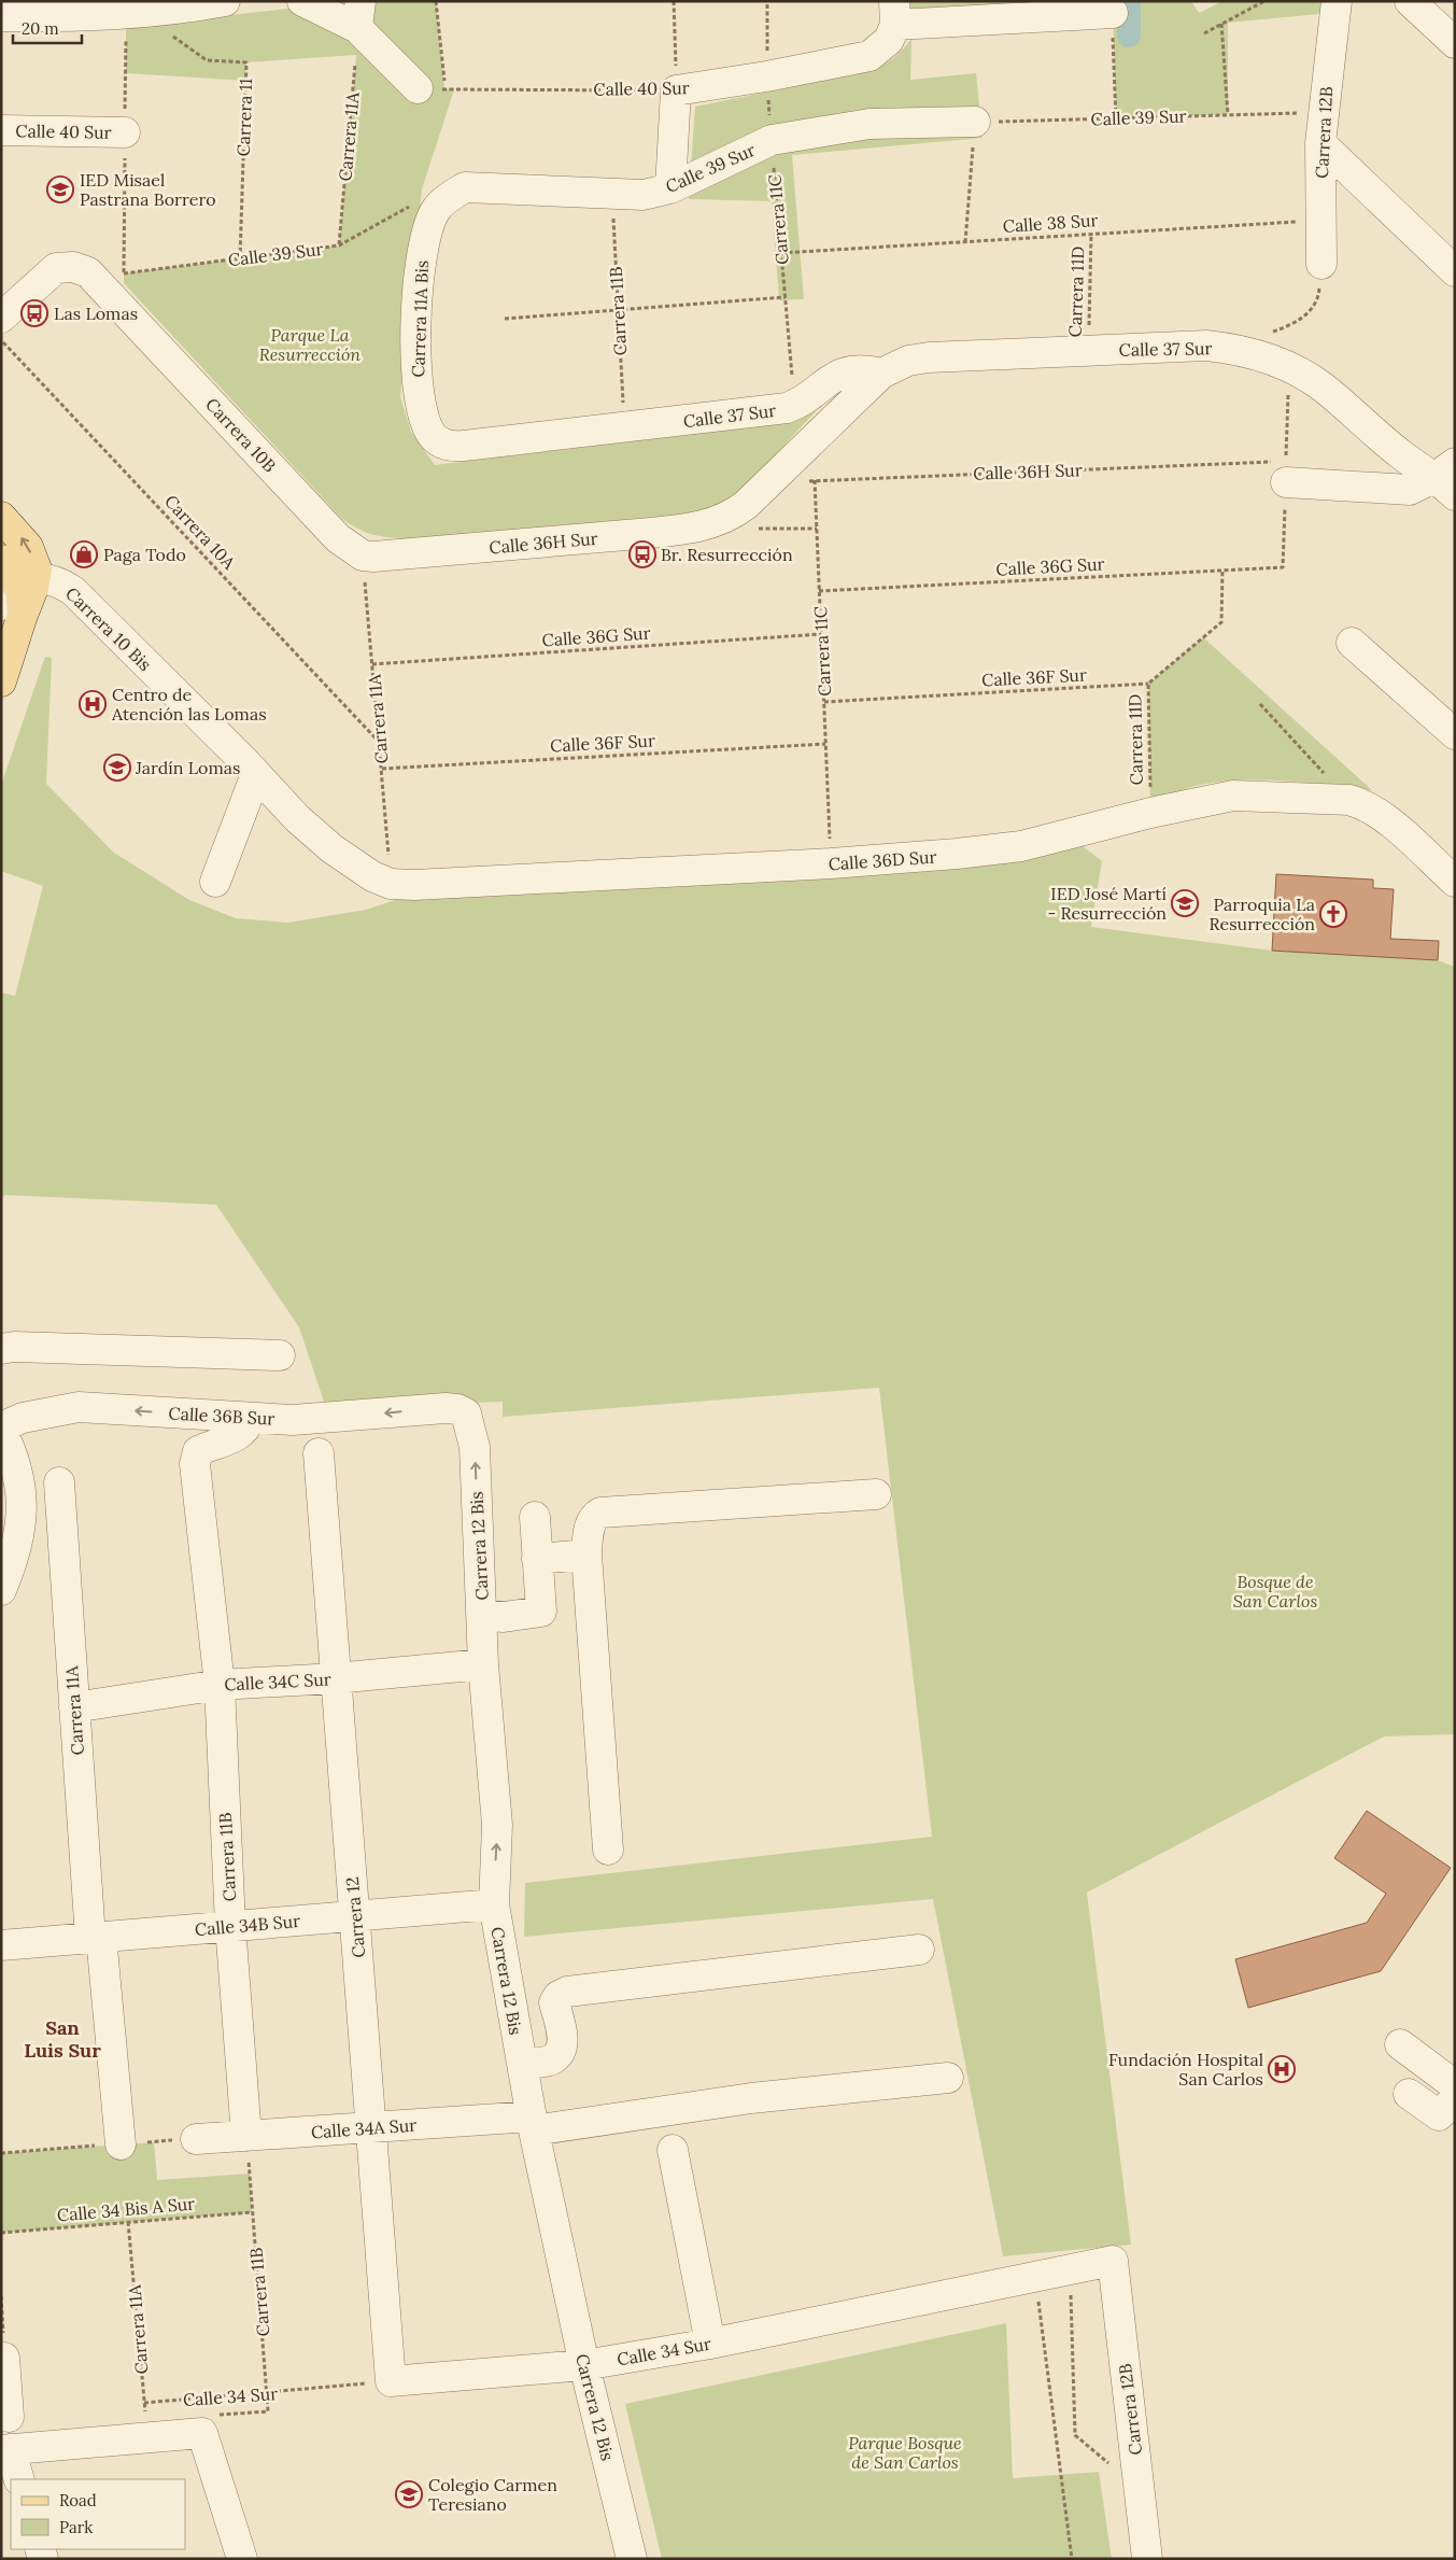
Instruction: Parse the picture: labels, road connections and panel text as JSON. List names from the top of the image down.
{
  "streets": {
    "street": [
      "Calle 40 Sur",
      "Calle 39 Sur",
      "Carrera 12B",
      "Carrera 11A",
      "Carrera 11B",
      "Carrera 11A Bis",
      "Calle 37 Sur",
      "Carrera 10B",
      "Calle 36H Sur",
      "Carrera 10 Bis",
      "Calle 36D Sur",
      "Calle 36B Sur",
      "Carrera 12 Bis",
      "Calle 34C Sur",
      "Carrera 12",
      "Calle 34B Sur",
      "Calle 34A Sur",
      "Calle 34 Sur"
    ],
    "path": [
      "Carrera 11",
      "Carrera 11C",
      "Calle 38 Sur",
      "Carrera 11D",
      "Carrera 10A",
      "Calle 36G Sur",
      "Calle 36F Sur",
      "Calle 34 Bis A Sur"
    ]
  },
  "crossings": [
    ["Calle 40 Sur", "Carrera 11C"],
    ["Carrera 11", "Calle 39 Sur"],
    ["Calle 39 Sur", "Carrera 12B"],
    ["Calle 39 Sur", "Carrera 11A"],
    ["Calle 39 Sur", "Carrera 11C"],
    ["Calle 39 Sur", "Carrera 11B"],
    ["Calle 39 Sur", "Carrera 11A Bis"],
    ["Carrera 12B", "Calle 38 Sur"],
    ["Carrera 12B", "Calle 34 Sur"],
    ["Carrera 11A", "Carrera 10B"],
    ["Carrera 11A", "Calle 36H Sur"],
    ["Carrera 11A", "Carrera 10A"],
    ["Carrera 11A", "Calle 36G Sur"],
    ["Carrera 11A", "Carrera 10 Bis"],
    ["Carrera 11A", "Calle 36F Sur"],
    ["Carrera 11A", "Calle 36D Sur"],
    ["Carrera 11A", "Calle 34C Sur"],
    ["Carrera 11A", "Calle 34B Sur"],
    ["Carrera 11A", "Calle 34 Bis A Sur"],
    ["Carrera 11A", "Calle 34 Sur"],
    ["Carrera 11C", "Calle 38 Sur"],
    ["Carrera 11C", "Calle 37 Sur"],
    ["Carrera 11C", "Calle 36H Sur"],
    ["Carrera 11C", "Calle 36G Sur"],
    ["Carrera 11C", "Calle 36F Sur"],
    ["Carrera 11C", "Calle 36D Sur"],
    ["Calle 38 Sur", "Carrera 11D"],
    ["Carrera 11D", "Calle 37 Sur"],
    ["Carrera 11D", "Calle 36G Sur"],
    ["Carrera 11D", "Calle 36F Sur"],
    ["Carrera 11D", "Calle 36D Sur"],
    ["Carrera 11B", "Calle 37 Sur"],
    ["Carrera 11B", "Calle 36B Sur"],
    ["Carrera 11B", "Calle 34C Sur"],
    ["Carrera 11B", "Calle 34B Sur"],
    ["Carrera 11B", "Calle 34A Sur"],
    ["Carrera 11B", "Calle 34 Bis A Sur"],
    ["Carrera 11B", "Calle 34 Sur"],
    ["Carrera 11A Bis", "Calle 37 Sur"],
    ["Carrera 10B", "Calle 36H Sur"],
    ["Carrera 10 Bis", "Calle 36D Sur"],
    ["Calle 36B Sur", "Carrera 12 Bis"],
    ["Carrera 12 Bis", "Calle 34C Sur"],
    ["Carrera 12 Bis", "Calle 34B Sur"],
    ["Carrera 12 Bis", "Calle 34A Sur"],
    ["Carrera 12 Bis", "Calle 34 Sur"],
    ["Calle 34C Sur", "Carrera 12"],
    ["Carrera 12", "Calle 34B Sur"],
    ["Carrera 12", "Calle 34A Sur"],
    ["Carrera 12", "Calle 34 Sur"]
  ],
  "districts": ["San Luis Sur"],
  "parks": ["Parque La Resurrección", "Bosque de San Carlos", "Parque Bosque de San Carlos"],
  "places": {
    "school or university": [
      "IED Misael Pastrana Borrero",
      "Jardín Lomas",
      "IED José Martí - Resurrección",
      "Colegio Carmen Teresiano"
    ],
    "bus stop": ["Las Lomas", "Br. Resurrección"],
    "shop": ["Paga Todo"],
    "hospital": ["Centro de Atención las Lomas", "Fundación Hospital San Carlos"],
    "church": ["Parroquia La Resurrección"]
  },
  "legend": ["Road", "Park"],
  "scale_bar": "20 m"
}
